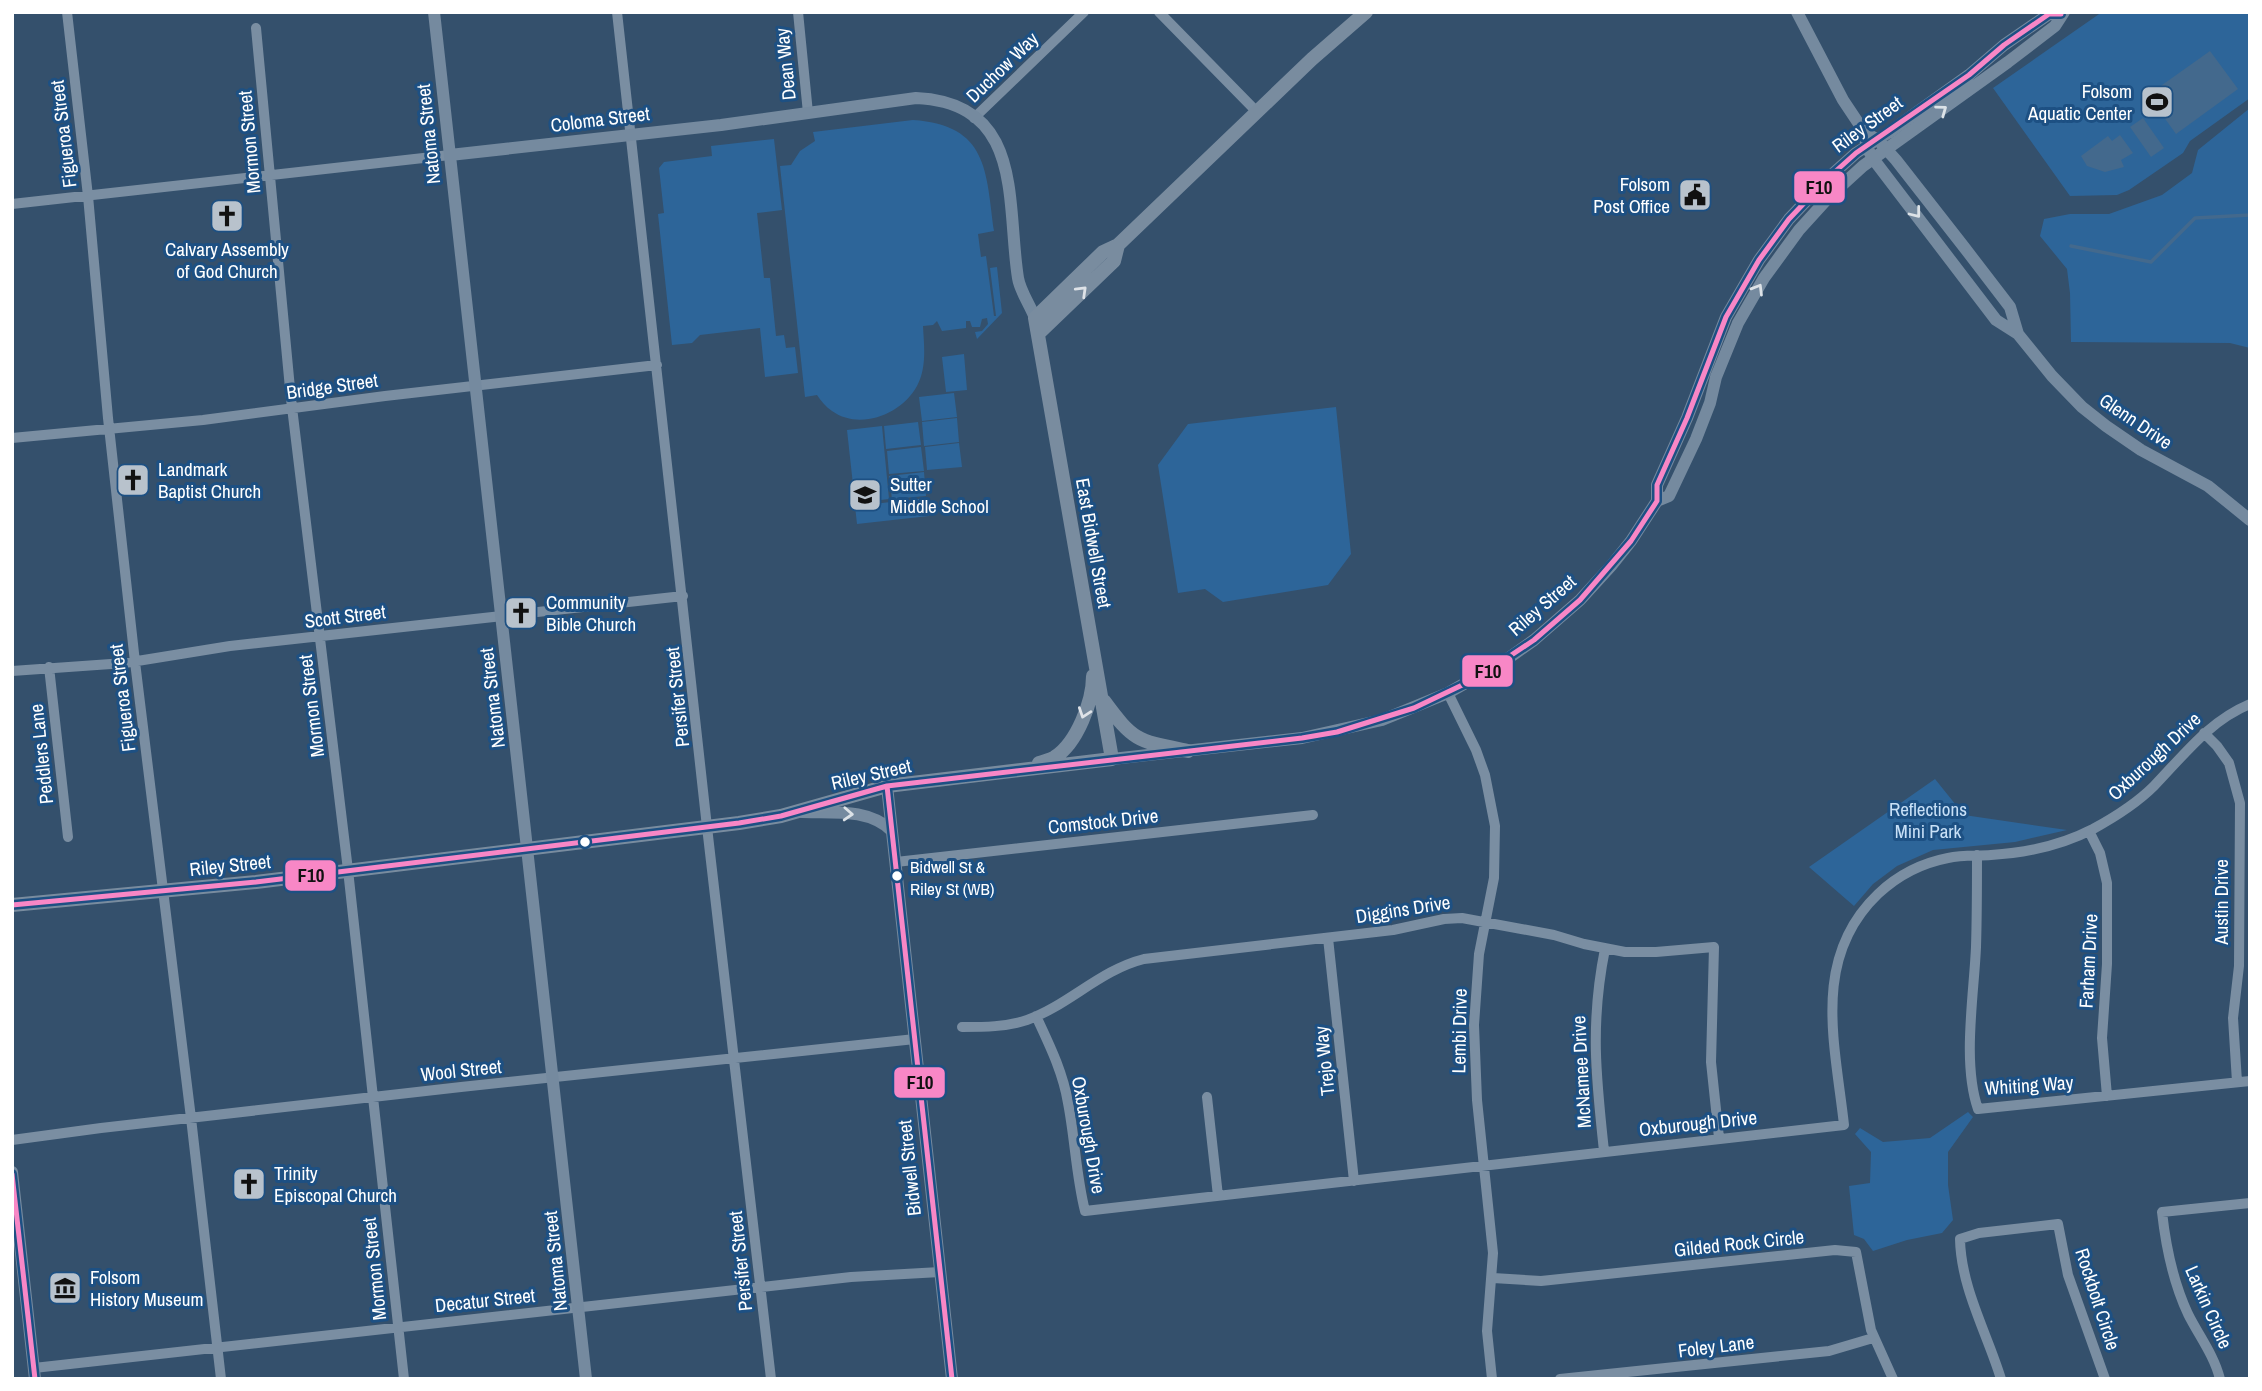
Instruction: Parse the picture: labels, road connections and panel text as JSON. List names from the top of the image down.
{
  "streets": {
    "main road": ["Riley Street", "East Bidwell Street"],
    "street": [
      "Dean Way",
      "Duchow Way",
      "Coloma Street",
      "Figueroa Street",
      "Natoma Street",
      "Mormon Street",
      "Bridge Street",
      "Glenn Drive",
      "Scott Street",
      "Persifer Street",
      "Peddlers Lane",
      "Oxburough Drive",
      "Comstock Drive",
      "Austin Drive",
      "Diggins Drive",
      "Farham Drive",
      "Lembi Drive",
      "Trejo Way",
      "Wool Street",
      "McNamee Drive",
      "Whiting Way",
      "Bidwell Street",
      "Gilded Rock Circle",
      "Rockbolt Circle",
      "Decatur Street",
      "Larkin Circle",
      "Foley Lane"
    ]
  },
  "crossings": [
    ["Dean Way", "Coloma Street"],
    ["Duchow Way", "Coloma Street"],
    ["Coloma Street", "Figueroa Street"],
    ["Coloma Street", "Natoma Street"],
    ["Coloma Street", "Mormon Street"],
    ["Coloma Street", "East Bidwell Street"],
    ["Coloma Street", "Persifer Street"],
    ["Riley Street", "Figueroa Street"],
    ["Riley Street", "Natoma Street"],
    ["Riley Street", "Mormon Street"],
    ["Riley Street", "Glenn Drive"],
    ["Riley Street", "East Bidwell Street"],
    ["Riley Street", "Persifer Street"],
    ["Riley Street", "Lembi Drive"],
    ["Riley Street", "Bidwell Street"],
    ["Figueroa Street", "Bridge Street"],
    ["Figueroa Street", "Scott Street"],
    ["Figueroa Street", "Wool Street"],
    ["Figueroa Street", "Decatur Street"],
    ["Natoma Street", "Bridge Street"],
    ["Natoma Street", "Scott Street"],
    ["Natoma Street", "Wool Street"],
    ["Natoma Street", "Decatur Street"],
    ["Mormon Street", "Bridge Street"],
    ["Mormon Street", "Scott Street"],
    ["Mormon Street", "Wool Street"],
    ["Mormon Street", "Decatur Street"],
    ["Bridge Street", "Persifer Street"],
    ["Scott Street", "Persifer Street"],
    ["Scott Street", "Peddlers Lane"],
    ["Persifer Street", "Wool Street"],
    ["Persifer Street", "Decatur Street"],
    ["Oxburough Drive", "Austin Drive"],
    ["Oxburough Drive", "Diggins Drive"],
    ["Oxburough Drive", "Farham Drive"],
    ["Oxburough Drive", "Lembi Drive"],
    ["Oxburough Drive", "Trejo Way"],
    ["Oxburough Drive", "McNamee Drive"],
    ["Oxburough Drive", "Whiting Way"],
    ["Comstock Drive", "Bidwell Street"],
    ["Austin Drive", "Whiting Way"],
    ["Diggins Drive", "Lembi Drive"],
    ["Diggins Drive", "Trejo Way"],
    ["Diggins Drive", "McNamee Drive"],
    ["Farham Drive", "Whiting Way"],
    ["Lembi Drive", "Gilded Rock Circle"],
    ["Wool Street", "Bidwell Street"],
    ["Bidwell Street", "Decatur Street"],
    ["Gilded Rock Circle", "Foley Lane"]
  ],
  "parks": ["Reflections Mini Park"],
  "places": {
    "sports": ["Folsom Aquatic Center"],
    "public building": ["Folsom Post Office"],
    "church": [
      "Calvary Assembly of God Church",
      "Landmark Baptist Church",
      "Community Bible Church",
      "Trinity Episcopal Church"
    ],
    "school or university": ["Sutter Middle School"],
    "other": ["Bidwell St & Riley St (WB)"],
    "museum": ["Folsom History Museum"]
  },
  "lines": ["transit line F10"]
}
